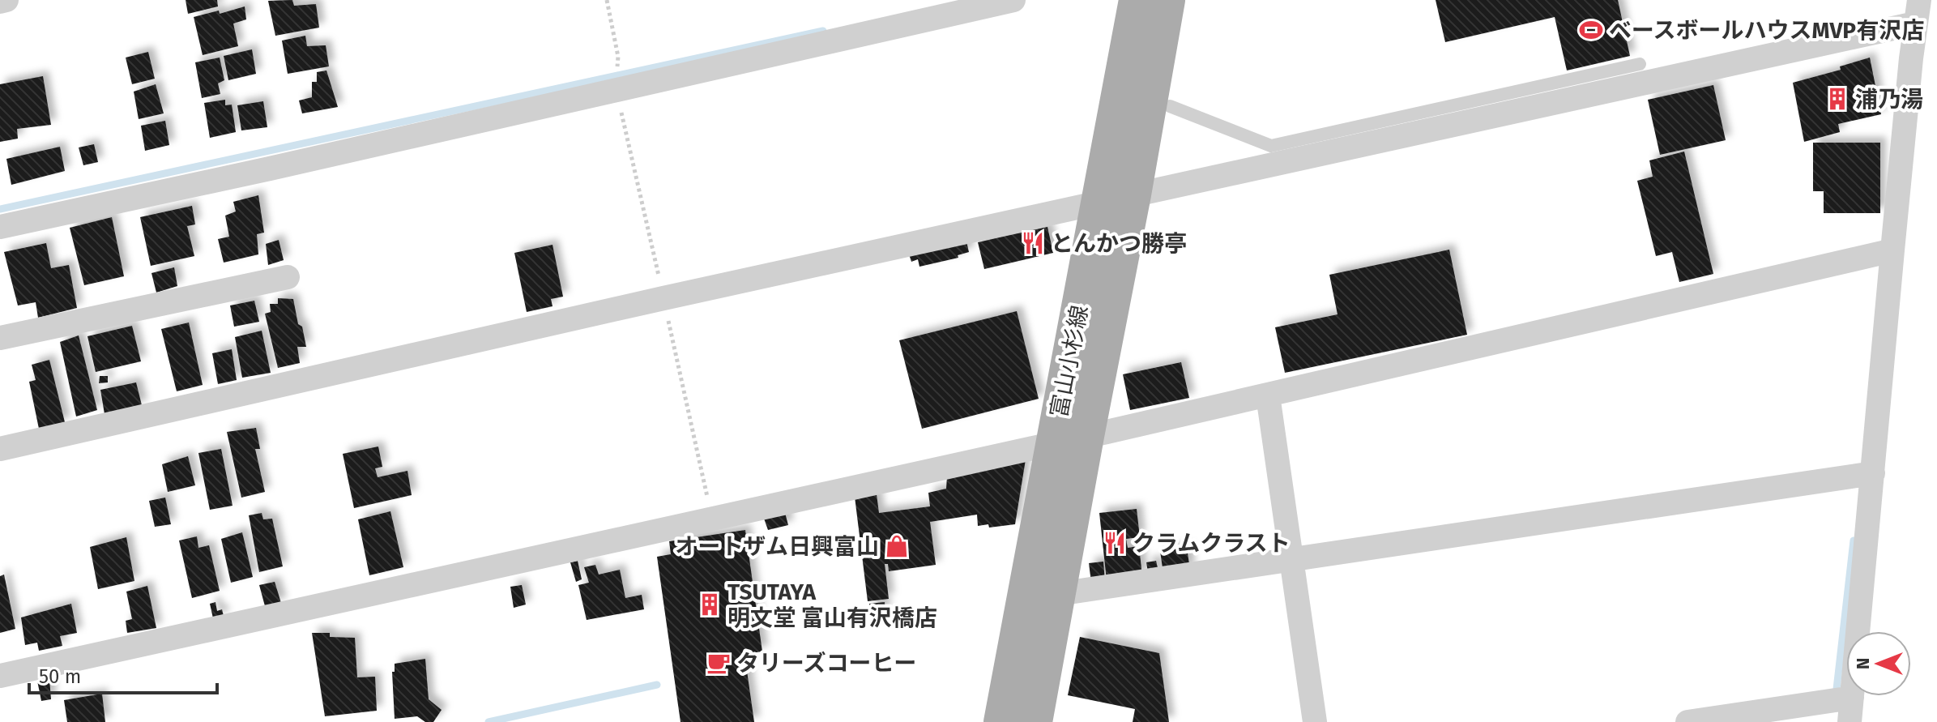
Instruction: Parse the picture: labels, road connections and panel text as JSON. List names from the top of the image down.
{
  "streets": {
    "main road": ["富山小杉線"]
  },
  "places": {
    "sports": ["ベースボールハウスMVP有沢店"],
    "building": ["浦乃湯", "TSUTAYA 明文堂 富山有沢橋店"],
    "restaurant": ["とんかつ勝亭", "クラムクラスト"],
    "shop": ["オートザム日興富山"],
    "cafe": ["タリーズコーヒー"]
  },
  "scale_bar": "50 m",
  "north": "left"
}
